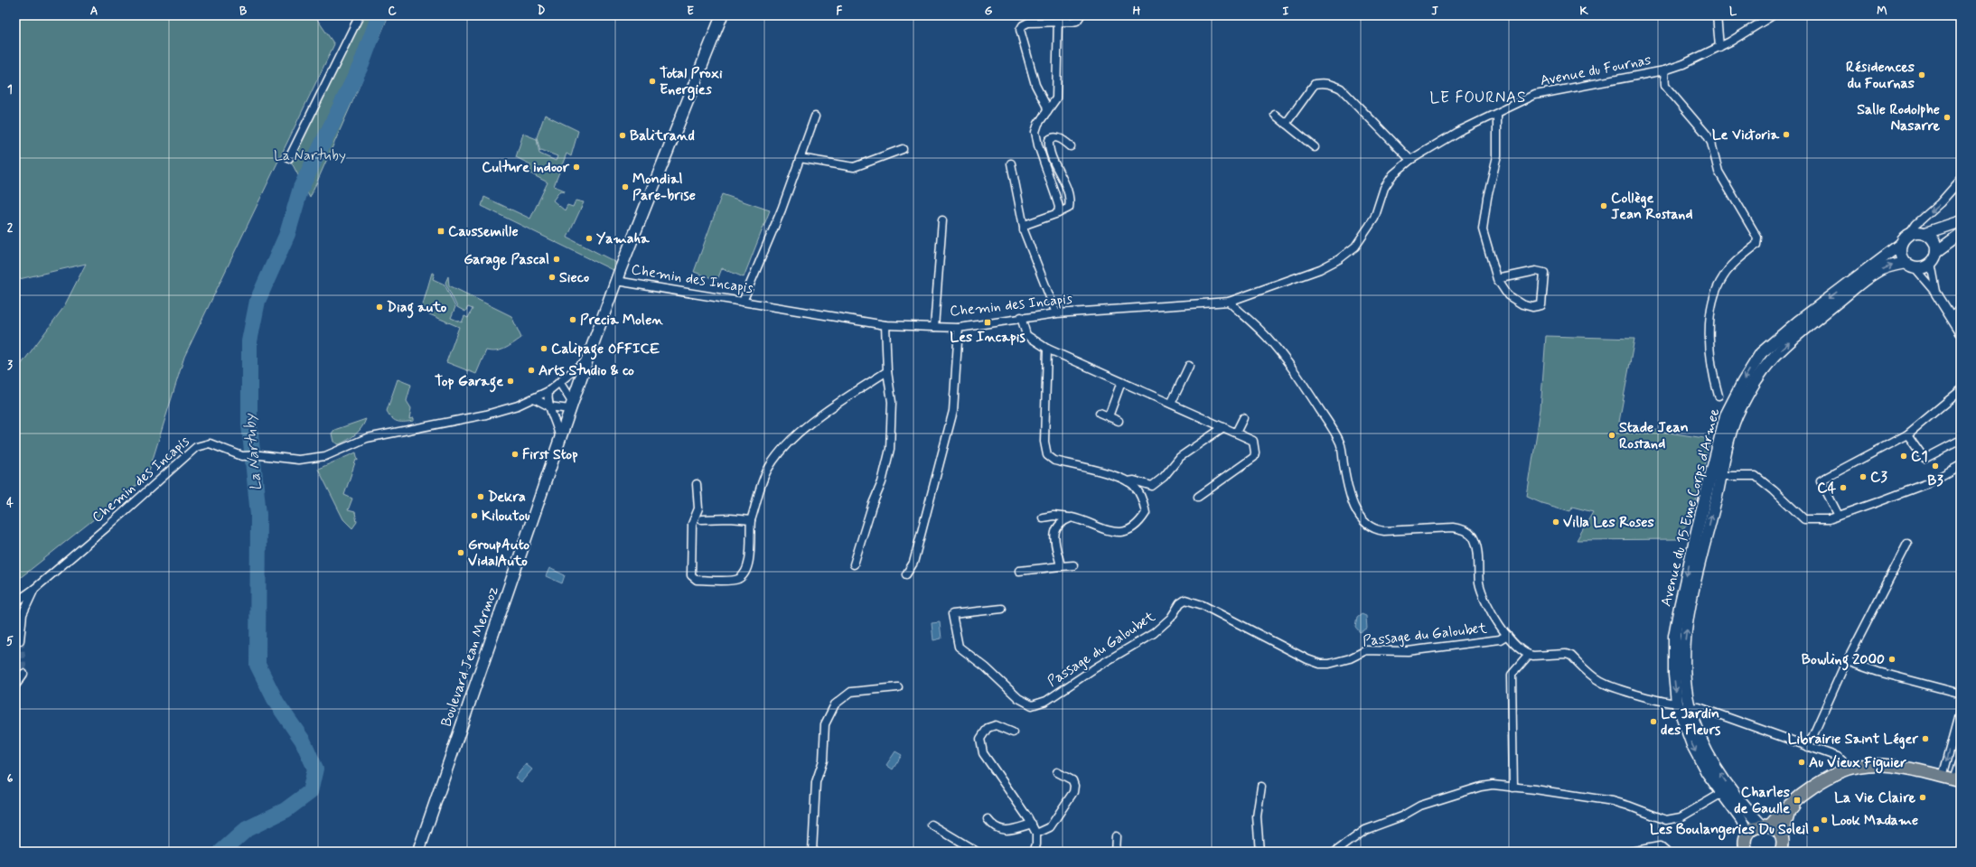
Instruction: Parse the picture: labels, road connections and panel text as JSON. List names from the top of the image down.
{
  "streets": {
    "main road": ["Chemin des Incapis", "Avenue du 15 Eme Corps d'Armee", "Boulevard Jean Mermoz"],
    "street": ["Avenue du Fournas", "Passage du Galoubet"]
  },
  "crossings": [
    ["Avenue du Fournas", "Chemin des Incapis"],
    ["Chemin des Incapis", "Boulevard Jean Mermoz"]
  ],
  "districts": ["LE FOURNAS"],
  "water": ["La Nartuby"],
  "parks": ["La Nartuby"],
  "places": {
    "other": [
      "Résidences du Fournas",
      "Total Proxi Energies",
      "Salle Rodolphe Nasarre",
      "Le Victoria",
      "Balitrand",
      "Culture indoor",
      "Mondial Pare-brise",
      "Collège Jean Rostand",
      "Yamaha",
      "Garage Pascal",
      "Sieco",
      "Diag auto",
      "Precia Molen",
      "Calipage OFFICE",
      "Arts Studio & co",
      "Top Garage",
      "Stade Jean Rostand",
      "First Stop",
      "C1",
      "B3",
      "C3",
      "C4",
      "Dekra",
      "Kiloutou",
      "Villa Les Roses",
      "GroupAuto VidalAuto",
      "Bowling 2000",
      "Le Jardin des Fleurs",
      "Librairie Saint Léger",
      "Au Vieux Figuier",
      "La Vie Claire",
      "Look Madame",
      "Les Boulangeries Du Soleil"
    ],
    "transit": ["Caussemille", "Les Incapis", "Charles de Gaulle"]
  },
  "grid": {
    "columns": [
      "A",
      "B",
      "C",
      "D",
      "E",
      "F",
      "G",
      "H",
      "I",
      "J",
      "K",
      "L",
      "M"
    ],
    "rows": [
      "1",
      "2",
      "3",
      "4",
      "5",
      "6"
    ]
  }
}
